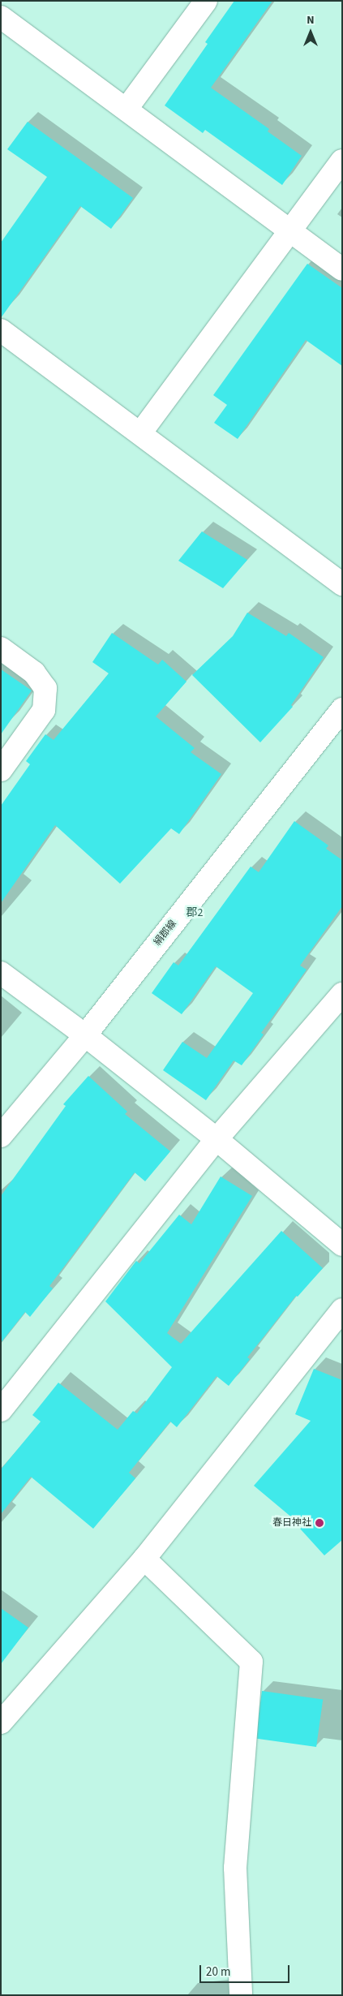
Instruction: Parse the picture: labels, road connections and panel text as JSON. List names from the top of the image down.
{
  "streets": {
    "street": ["絹郡線"]
  },
  "districts": ["郡2"],
  "places": ["春日神社"],
  "scale_bar": "20 m",
  "north": "top"
}
